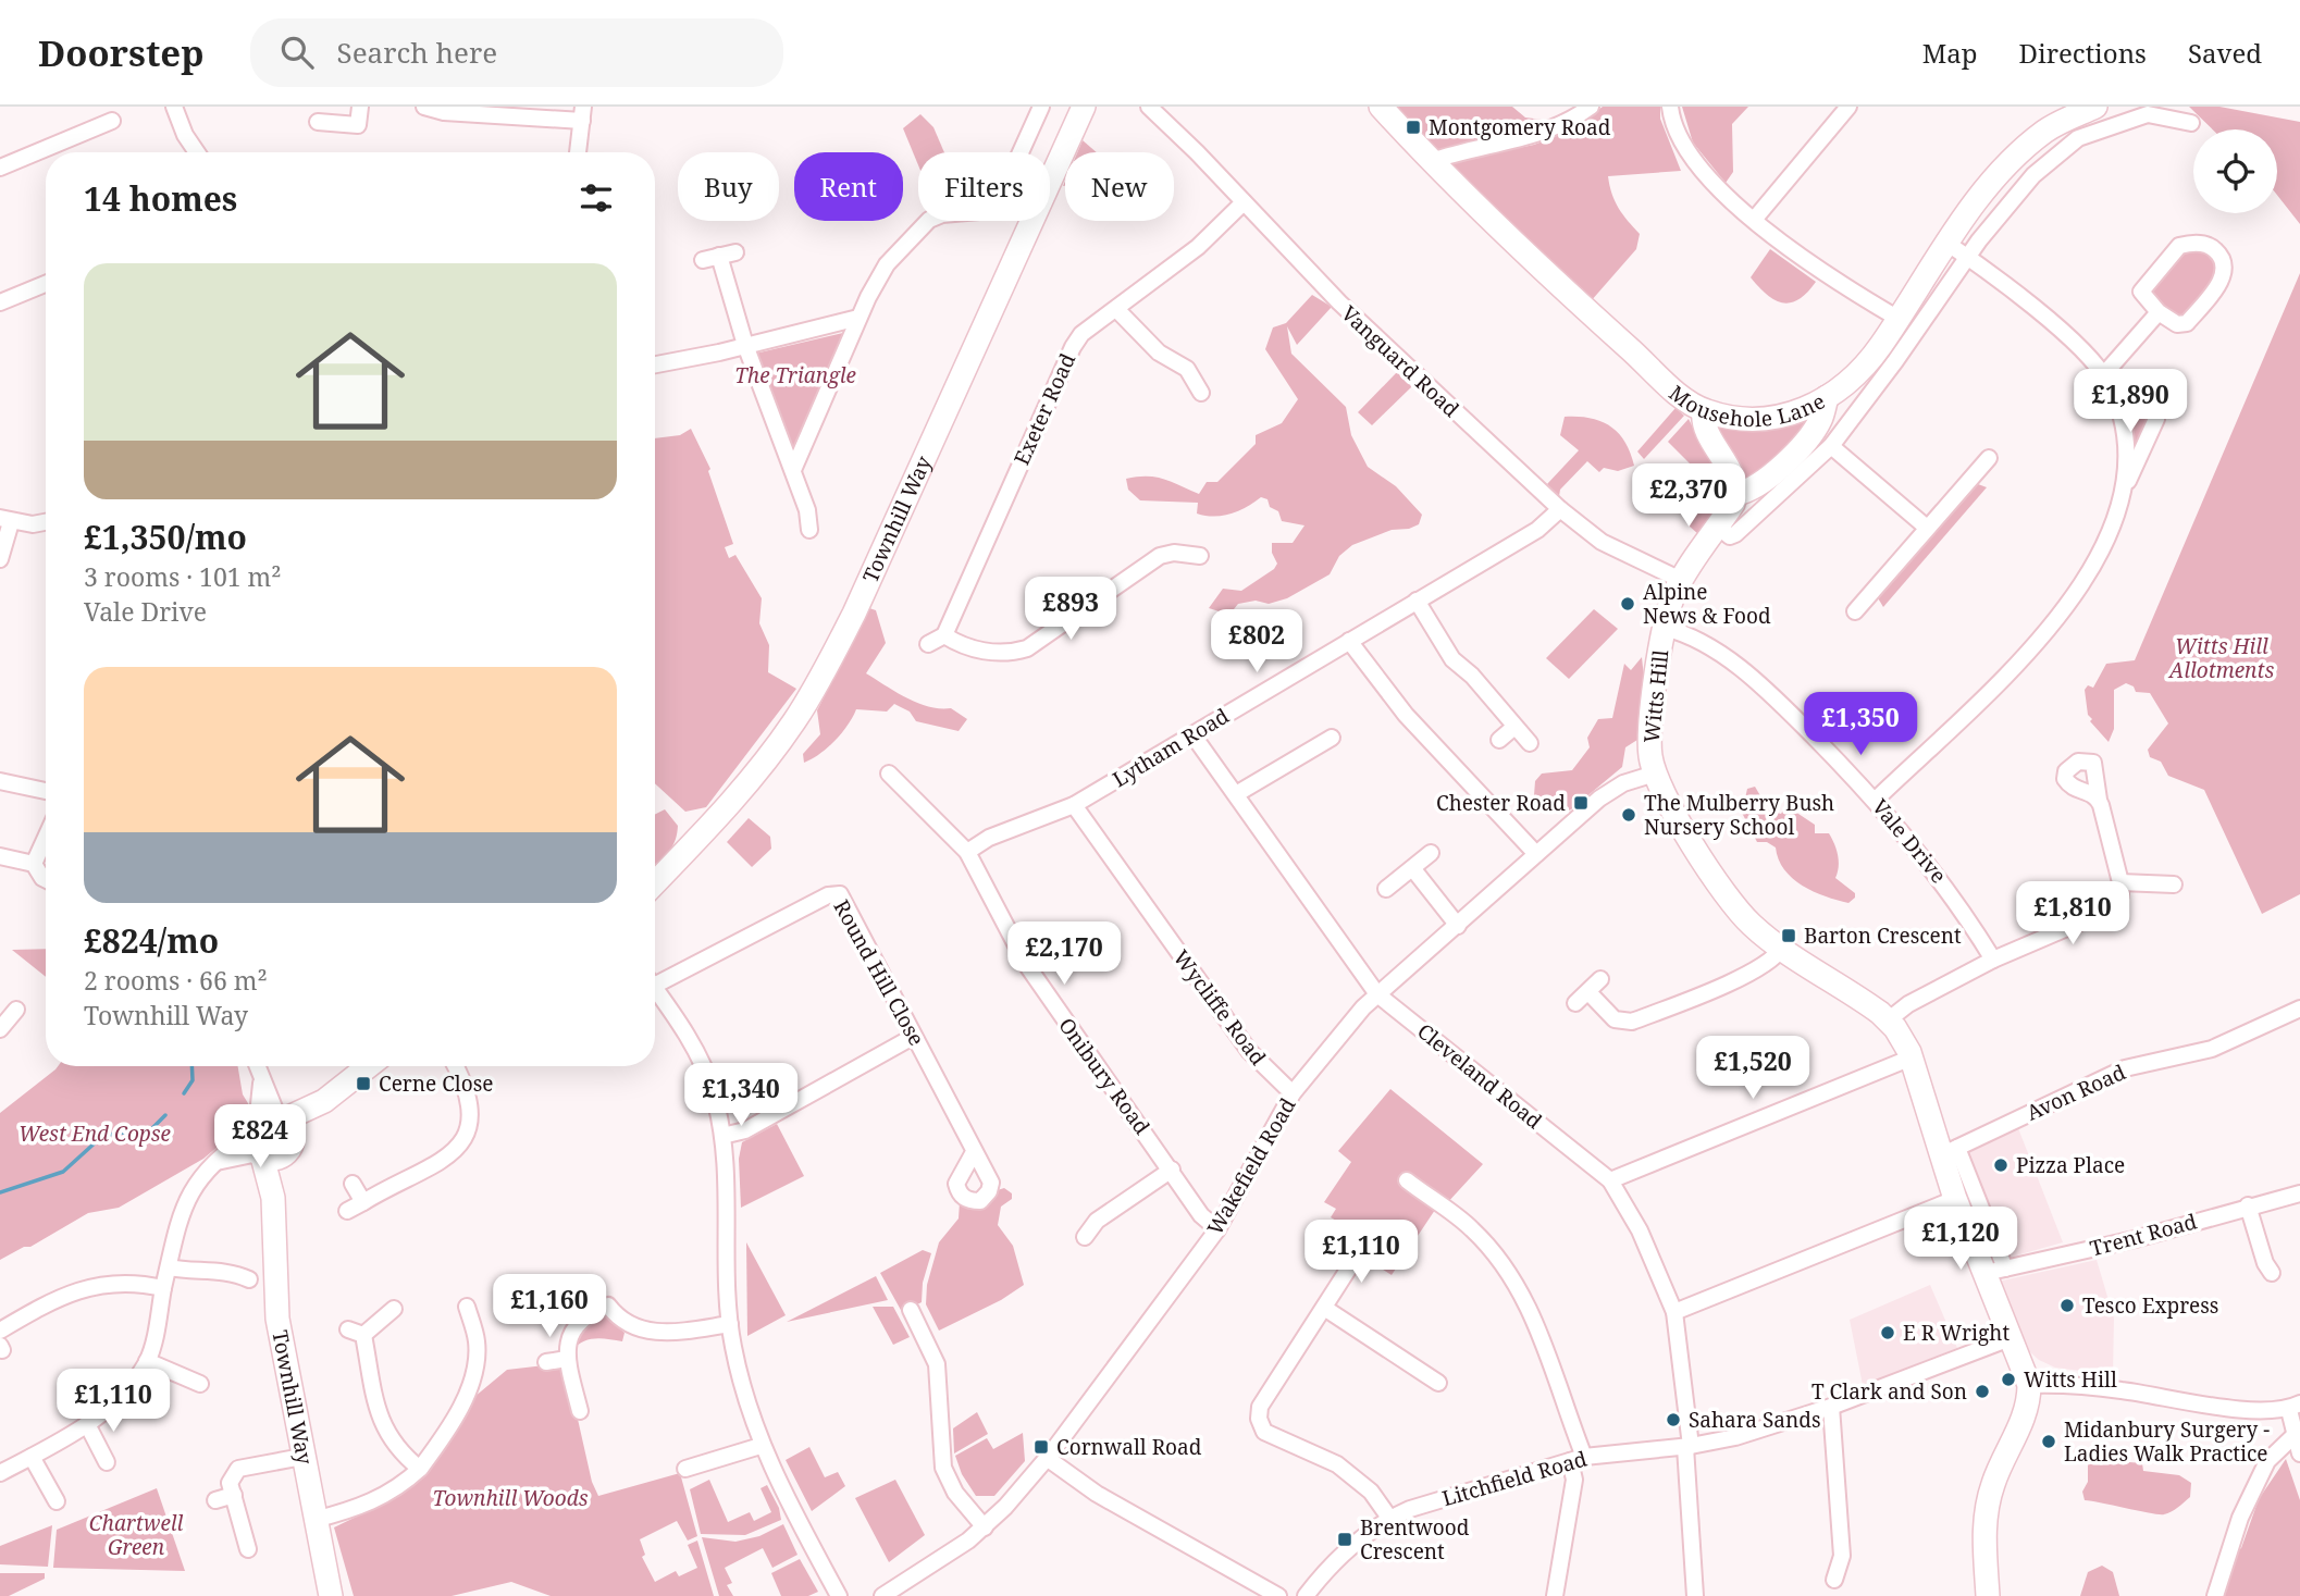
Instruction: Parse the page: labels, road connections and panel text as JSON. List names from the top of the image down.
{
  "streets": {
    "street": [
      "Vanguard Road",
      "Mousehole Lane",
      "Exeter Road",
      "Townhill Way",
      "Witts Hill",
      "Lytham Road",
      "Vale Drive",
      "Round Hill Close",
      "Wycliffe Road",
      "Onibury Road",
      "Cleveland Road",
      "Avon Road",
      "Wakefield Road",
      "Trent Road",
      "Litchfield Road"
    ]
  },
  "crossings": [
    ["Vanguard Road", "Exeter Road"],
    ["Vanguard Road", "Witts Hill"],
    ["Vanguard Road", "Lytham Road"],
    ["Witts Hill", "Vale Drive"],
    ["Witts Hill", "Avon Road"],
    ["Witts Hill", "Wakefield Road"],
    ["Witts Hill", "Trent Road"],
    ["Witts Hill", "Litchfield Road"],
    ["Lytham Road", "Wycliffe Road"],
    ["Lytham Road", "Onibury Road"],
    ["Lytham Road", "Cleveland Road"],
    ["Wycliffe Road", "Wakefield Road"],
    ["Onibury Road", "Wakefield Road"],
    ["Cleveland Road", "Wakefield Road"],
    ["Cleveland Road", "Litchfield Road"]
  ],
  "parks": [
    "The Triangle",
    "Witts Hill Allotments",
    "West End Copse",
    "Townhill Woods",
    "Chartwell Green"
  ],
  "places": {
    "transit": [
      "Montgomery Road",
      "Chester Road",
      "Barton Crescent",
      "Cerne Close",
      "Cornwall Road",
      "Brentwood Crescent"
    ],
    "other": [
      "Alpine News & Food",
      "The Mulberry Bush Nursery School",
      "Pizza Place",
      "Tesco Express",
      "E R Wright",
      "Witts Hill",
      "T Clark and Son",
      "Sahara Sands",
      "Midanbury Surgery - Ladies Walk Practice"
    ]
  },
  "page": {
    "header": "Doorstep",
    "search": "Search here",
    "nav": ["Map", "Directions", "Saved"],
    "chip": [
      "Buy",
      "Rent",
      "Filters",
      "New"
    ],
    "heading": "14 homes",
    "list": [
      {
        "name": "£1,350/mo",
        "note": "3 rooms · 101 m² · Vale Drive"
      },
      {
        "name": "£824/mo",
        "note": "2 rooms · 66 m² · Townhill Way"
      }
    ],
    "price": [
      "£1,890",
      "£2,370",
      "£893",
      "£802",
      "£1,350",
      "£1,810",
      "£2,170",
      "£1,520",
      "£1,340",
      "£824",
      "£1,120",
      "£1,110",
      "£1,160",
      "£1,110"
    ]
  }
}
